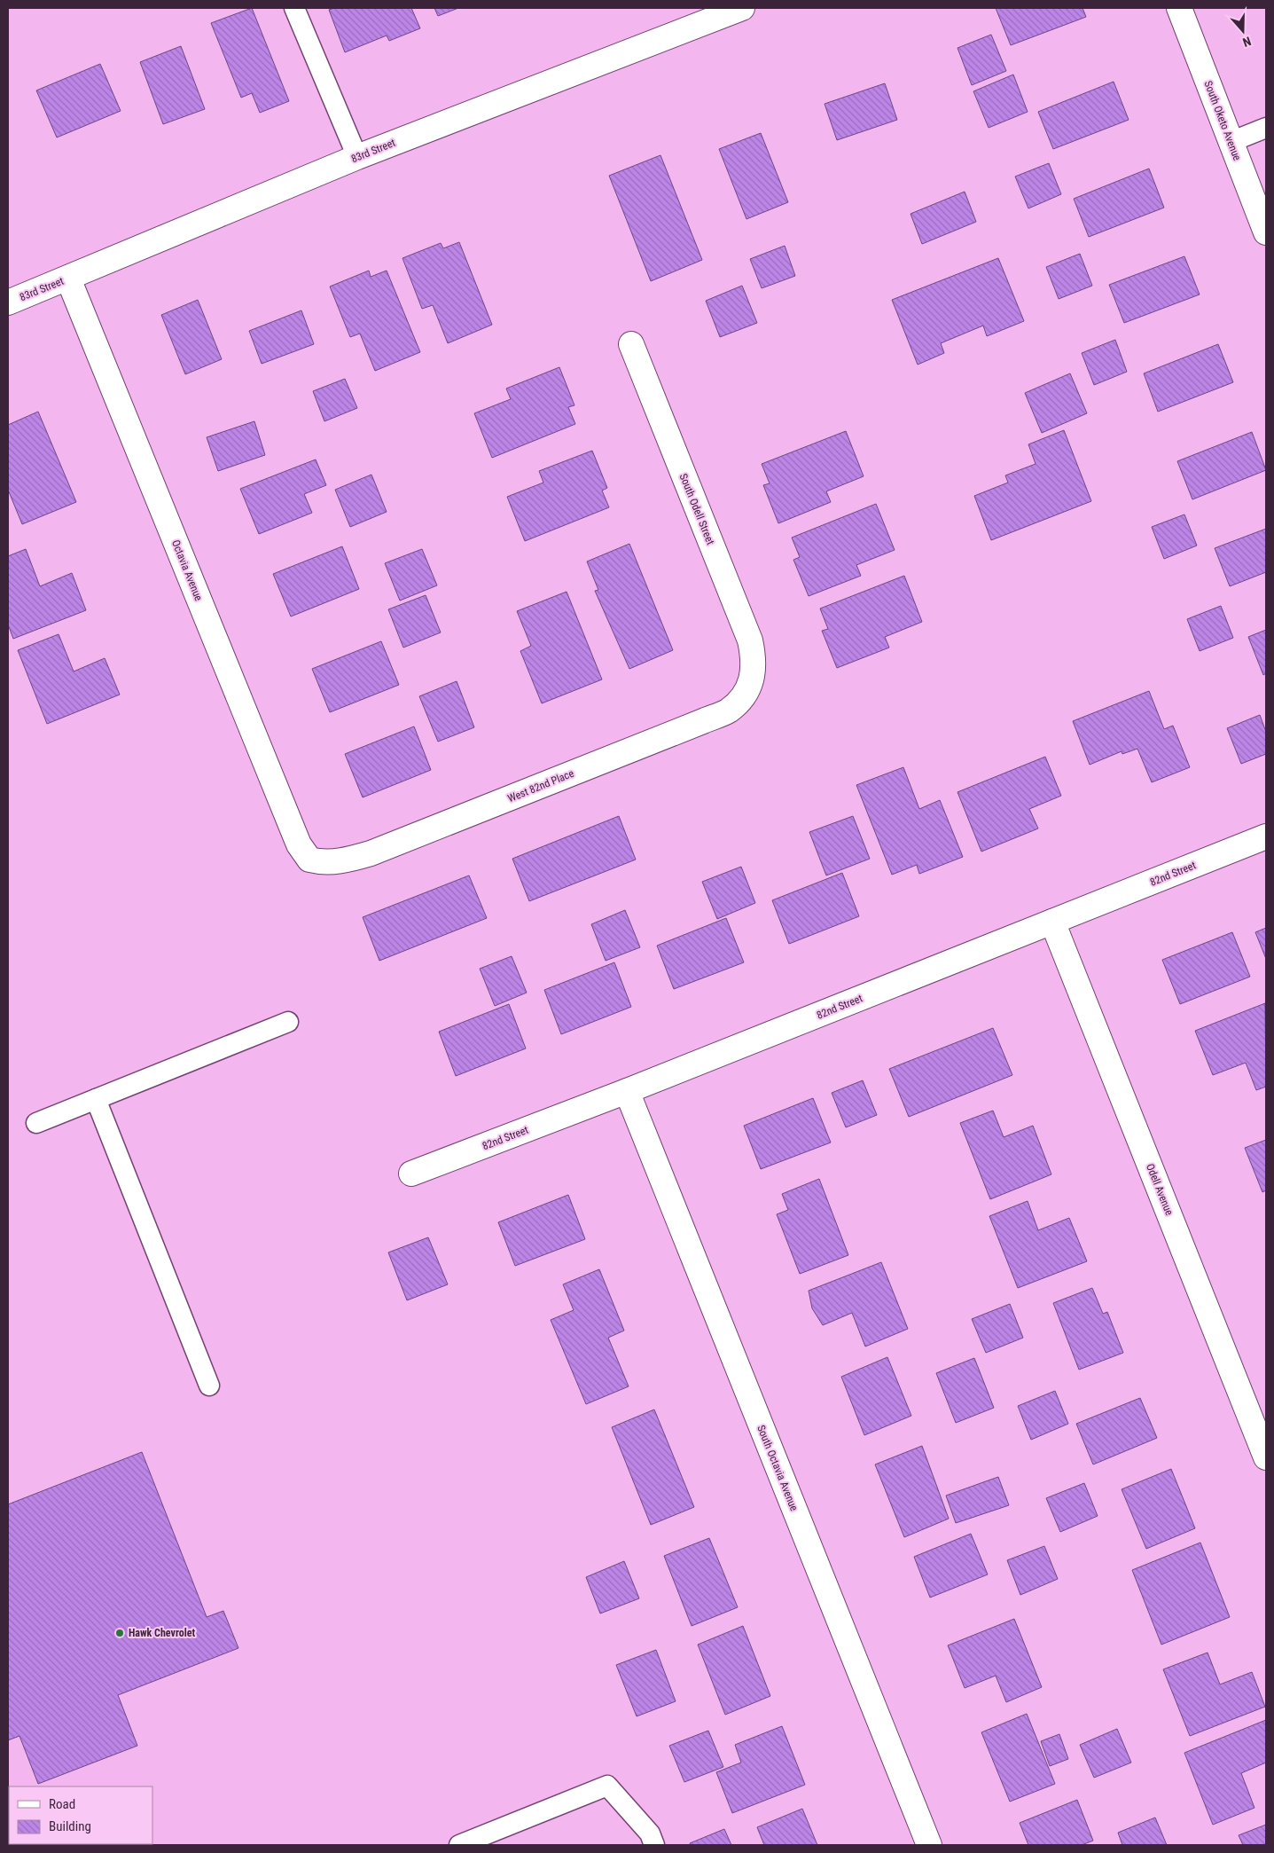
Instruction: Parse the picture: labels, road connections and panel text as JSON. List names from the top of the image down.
{
  "streets": {
    "street": [
      "South Oketo Avenue",
      "83rd Street",
      "South Odell Street",
      "Octavia Avenue",
      "West 82nd Place",
      "82nd Street",
      "Odell Avenue",
      "South Octavia Avenue"
    ]
  },
  "crossings": [
    ["83rd Street", "Octavia Avenue"],
    ["South Odell Street", "West 82nd Place"],
    ["Octavia Avenue", "West 82nd Place"],
    ["82nd Street", "Odell Avenue"],
    ["82nd Street", "South Octavia Avenue"]
  ],
  "places": ["Hawk Chevrolet"],
  "legend": ["Road", "Building"],
  "north": "bottom"
}
